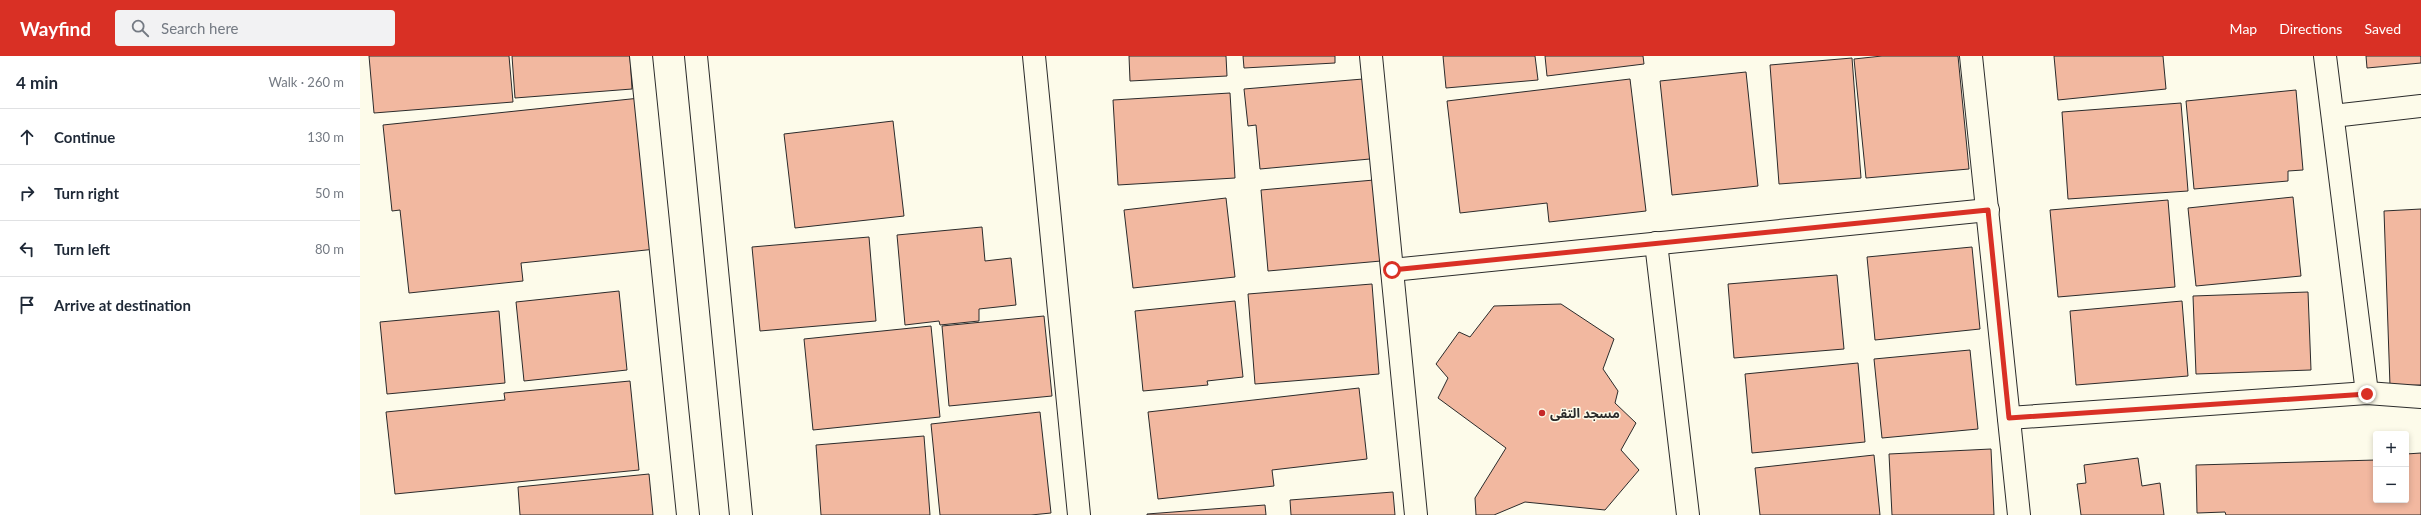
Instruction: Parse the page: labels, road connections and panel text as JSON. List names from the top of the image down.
{
  "places": ["مسجد التقى"],
  "page": {
    "header": "Wayfind",
    "search": "Search here",
    "nav": ["Map", "Directions", "Saved"],
    "heading": ["4 min", "Walk · 260 m"],
    "list": [
      ["Continue", "130 m"],
      ["Turn right", "50 m"],
      ["Turn left", "80 m"],
      "Arrive at destination"
    ],
    "map_buttons": ["+", "−"]
  }
}
